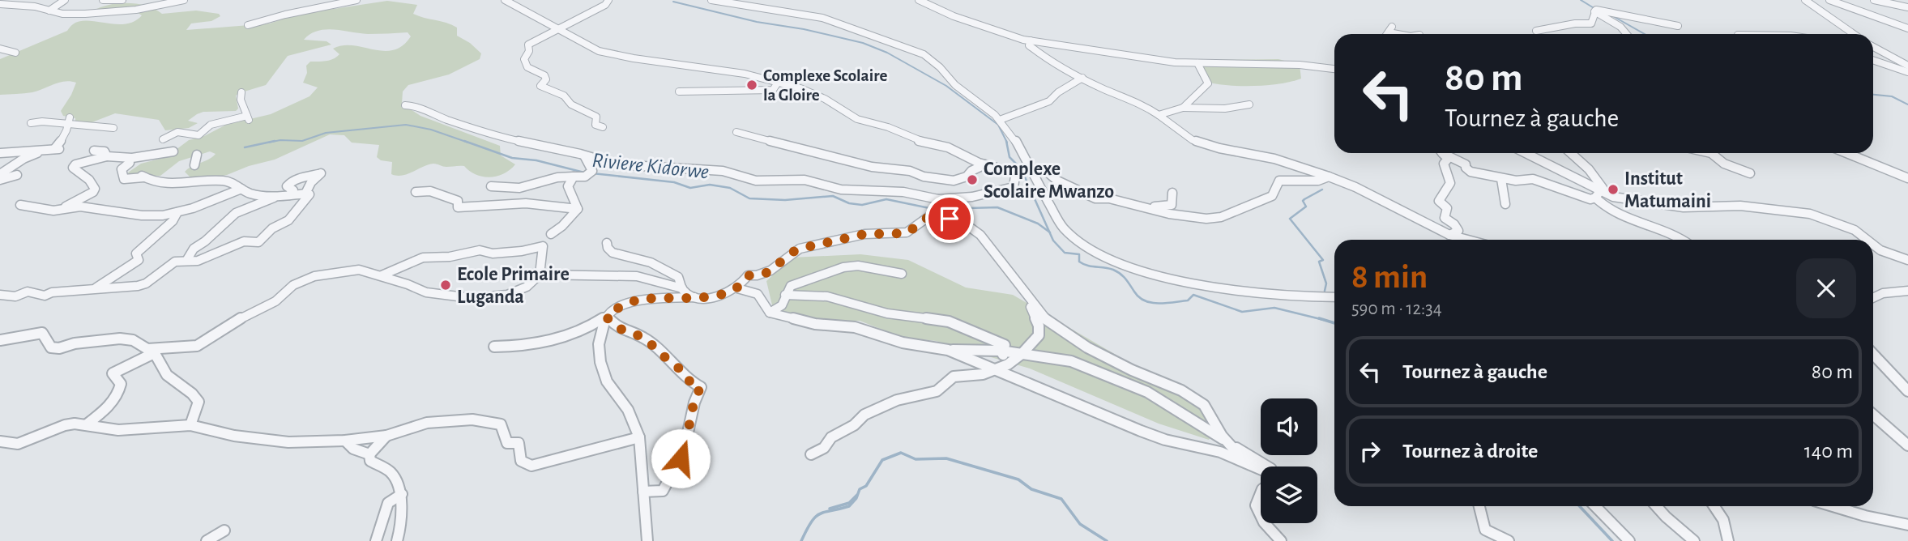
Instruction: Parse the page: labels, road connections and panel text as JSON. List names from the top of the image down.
{
  "water": ["Riviere Kidorwe"],
  "places": [
    "Complexe Scolaire la Gloire",
    "Complexe Scolaire Mwanzo",
    "Institut Matumaini",
    "Ecole Primaire Luganda"
  ],
  "page": {
    "turn": ["80 m", "Tournez à gauche"],
    "heading": ["8 min", "590 m · 12:34"],
    "list": [
      {
        "name": "Tournez à gauche",
        "value": "80 m"
      },
      {
        "name": "Tournez à droite",
        "value": "140 m"
      }
    ]
  }
}
